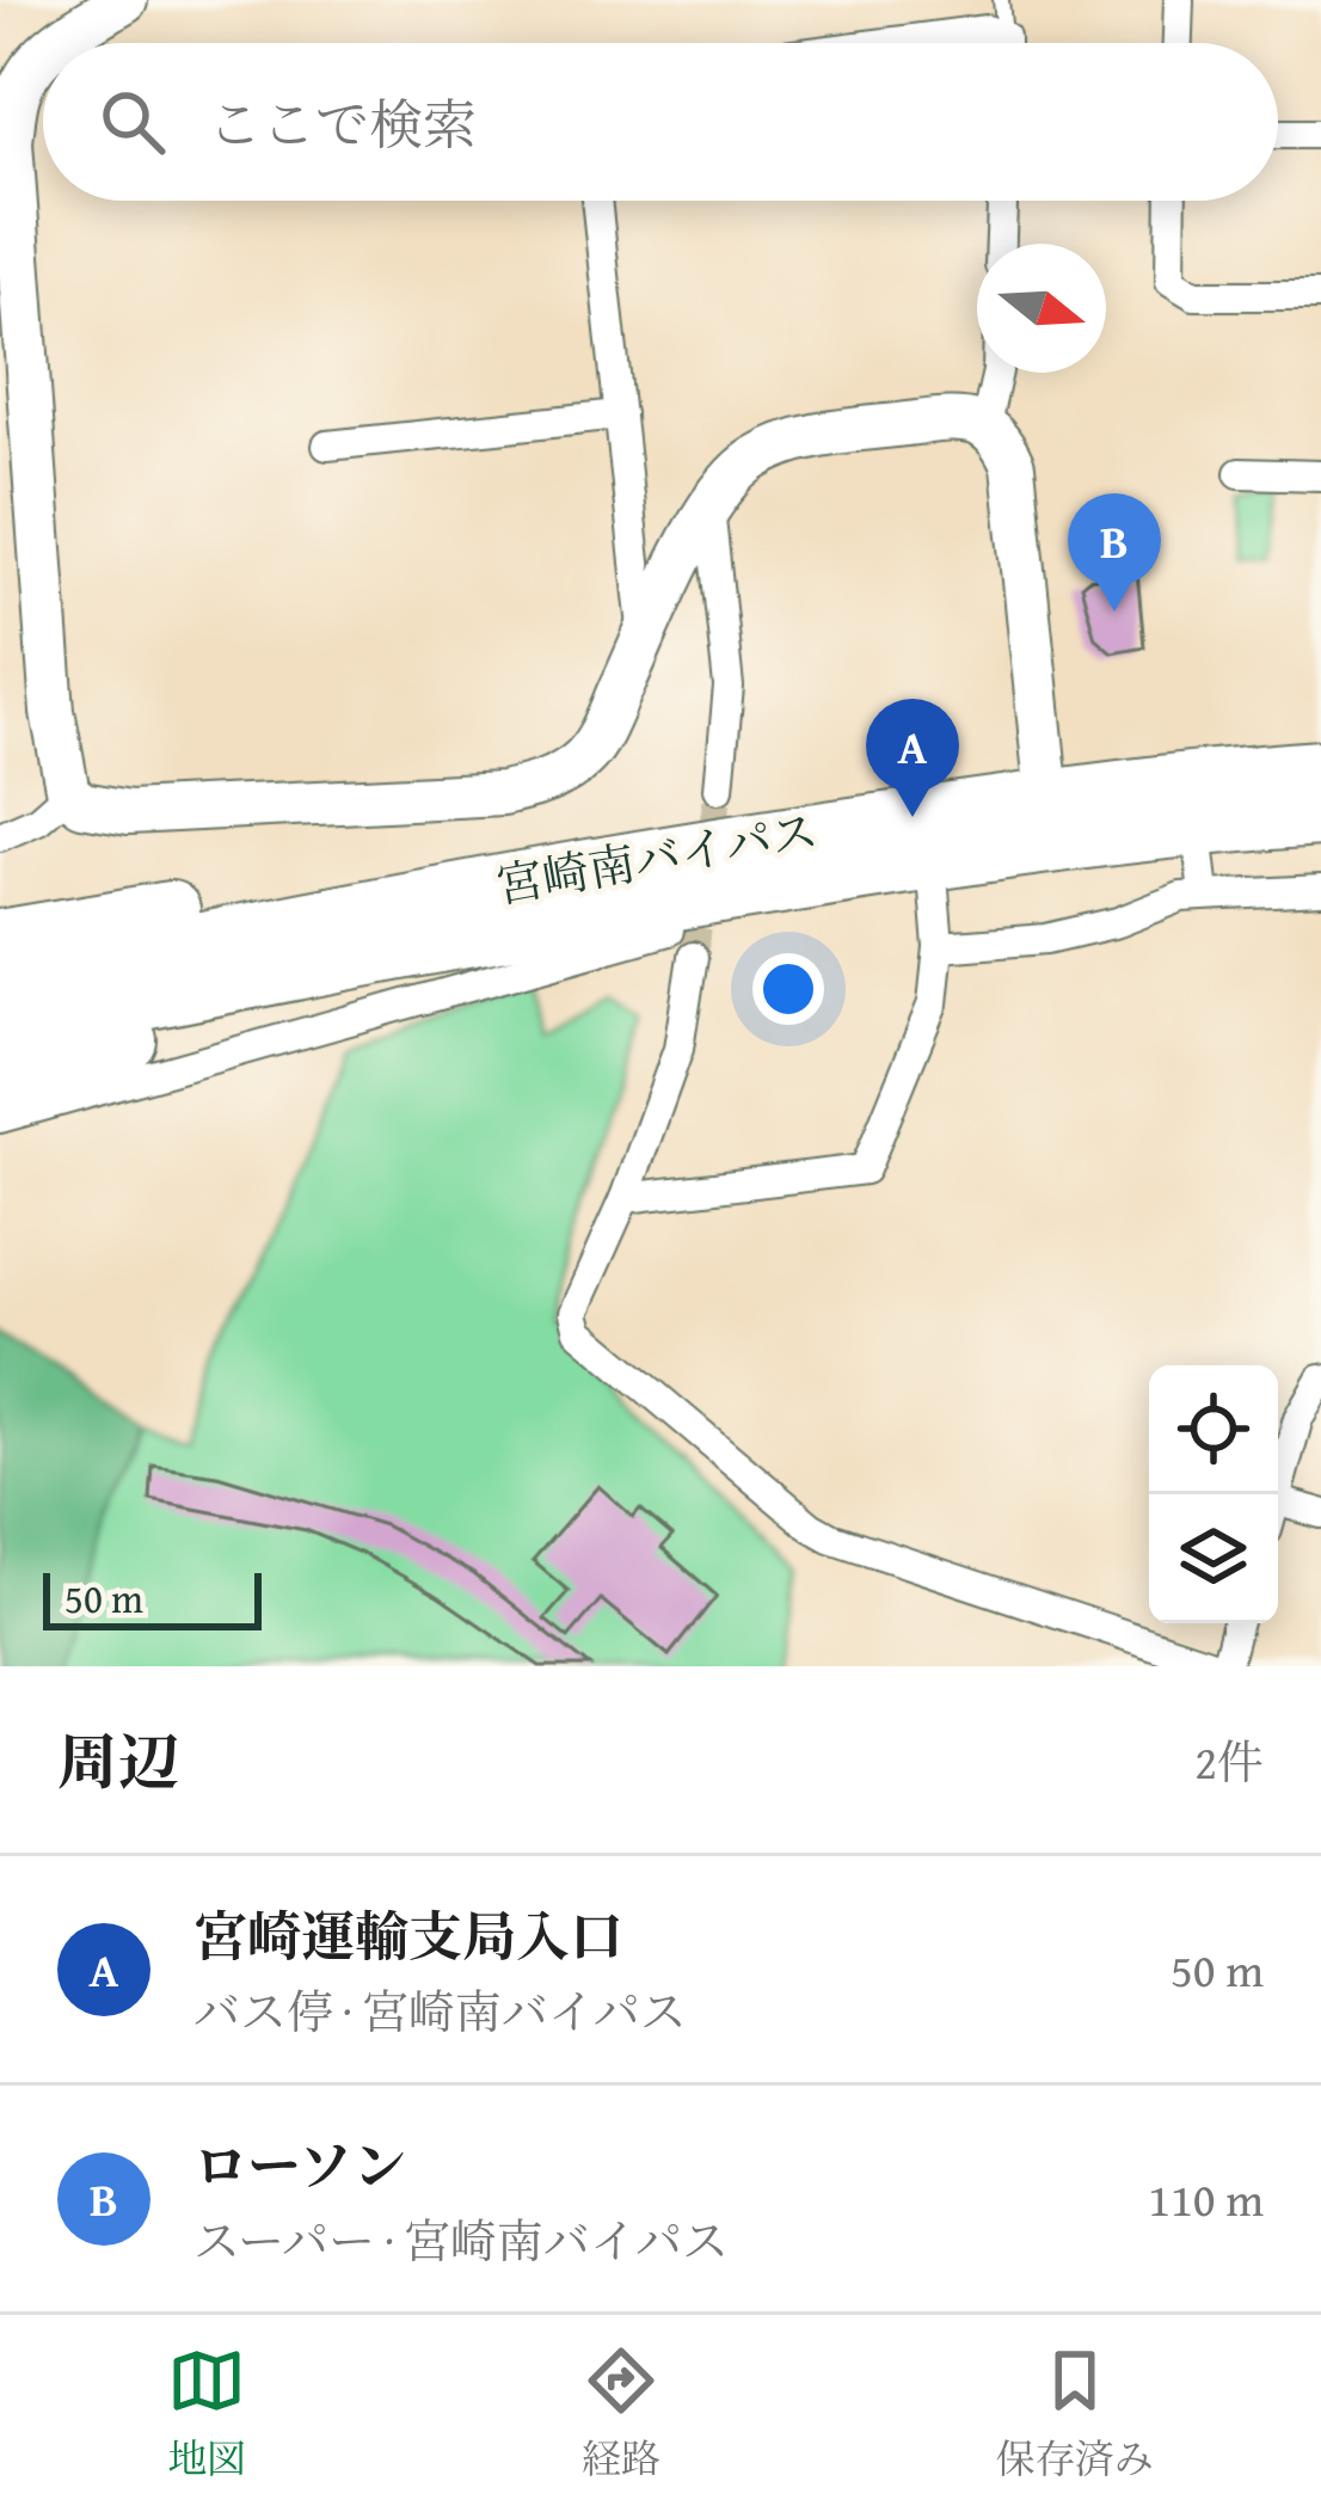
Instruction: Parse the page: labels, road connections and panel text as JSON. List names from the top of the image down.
{
  "streets": {
    "highway": ["宮崎南バイパス"]
  },
  "scale_bar": "50 m",
  "north": "right",
  "page": {
    "search": "ここで検索",
    "pins": ["B", "A"],
    "scale": "50 m",
    "heading": ["周辺", "2件"],
    "list": [
      {
        "mark": "A",
        "name": "宮崎運輸支局入口",
        "note": "バス停 · 宮崎南バイパス",
        "value": "50 m"
      },
      {
        "mark": "B",
        "name": "ローソン",
        "note": "スーパー · 宮崎南バイパス",
        "value": "110 m"
      }
    ],
    "nav": ["地図", "経路", "保存済み"]
  }
}
